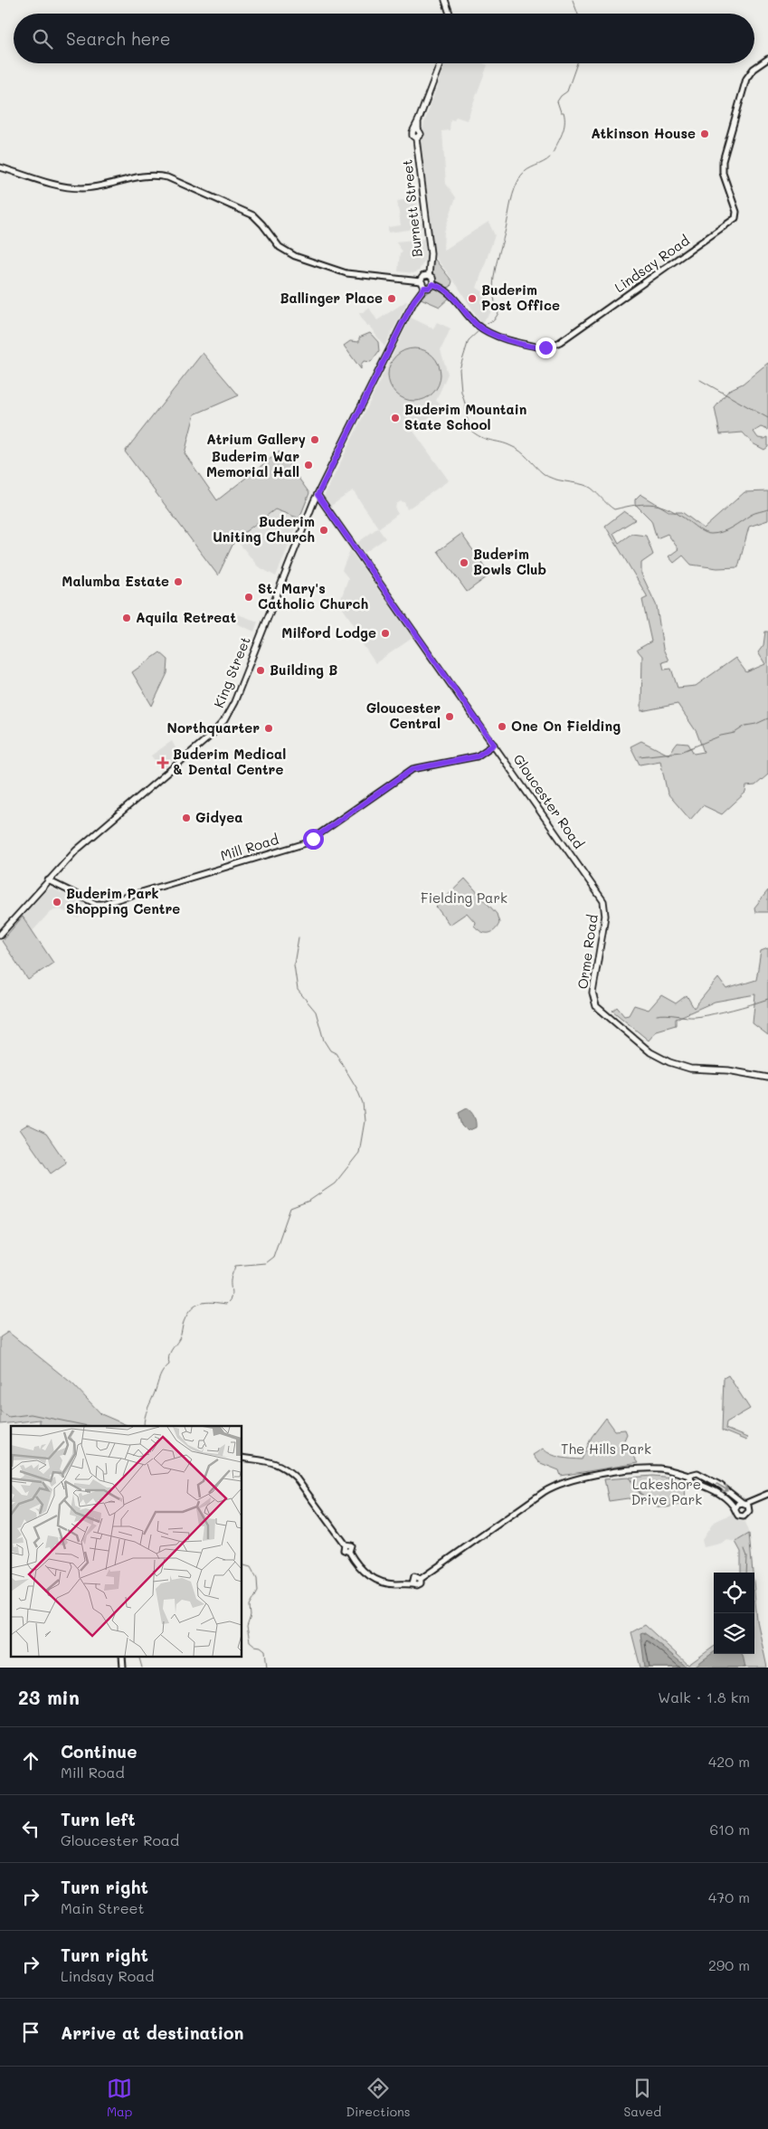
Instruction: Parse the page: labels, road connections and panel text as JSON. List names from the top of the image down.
{
  "streets": {
    "main road": [
      "Burnett Street",
      "King Street",
      "Gloucester Road",
      "Orme Road"
    ],
    "street": ["Lindsay Road", "Mill Road"]
  },
  "crossings": [
    ["Burnett Street", "Lindsay Road"],
    ["Burnett Street", "King Street"],
    ["Lindsay Road", "King Street"],
    ["King Street", "Gloucester Road"],
    ["King Street", "Mill Road"],
    ["Gloucester Road", "Mill Road"],
    ["Gloucester Road", "Orme Road"]
  ],
  "parks": ["Fielding Park", "The Hills Park", "Lakeshore Drive Park"],
  "places": {
    "other": [
      "Atkinson House",
      "Ballinger Place",
      "Buderim Post Office",
      "Buderim Mountain State School",
      "Atrium Gallery",
      "Buderim War Memorial Hall",
      "Buderim Uniting Church",
      "Buderim Bowls Club",
      "Malumba Estate",
      "St. Mary's Catholic Church",
      "Aquila Retreat",
      "Milford Lodge",
      "Building B",
      "Gloucester Central",
      "One On Fielding",
      "Northquarter",
      "Gidyea",
      "Buderim Park Shopping Centre"
    ],
    "health": ["Buderim Medical & Dental Centre"]
  },
  "page": {
    "search": "Search here",
    "heading": ["23 min", "Walk · 1.8 km"],
    "list": [
      ["Continue", "Mill Road", "420 m"],
      ["Turn left", "Gloucester Road", "610 m"],
      ["Turn right", "Main Street", "470 m"],
      ["Turn right", "Lindsay Road", "290 m"],
      "Arrive at destination"
    ],
    "nav": ["Map", "Directions", "Saved"]
  }
}
